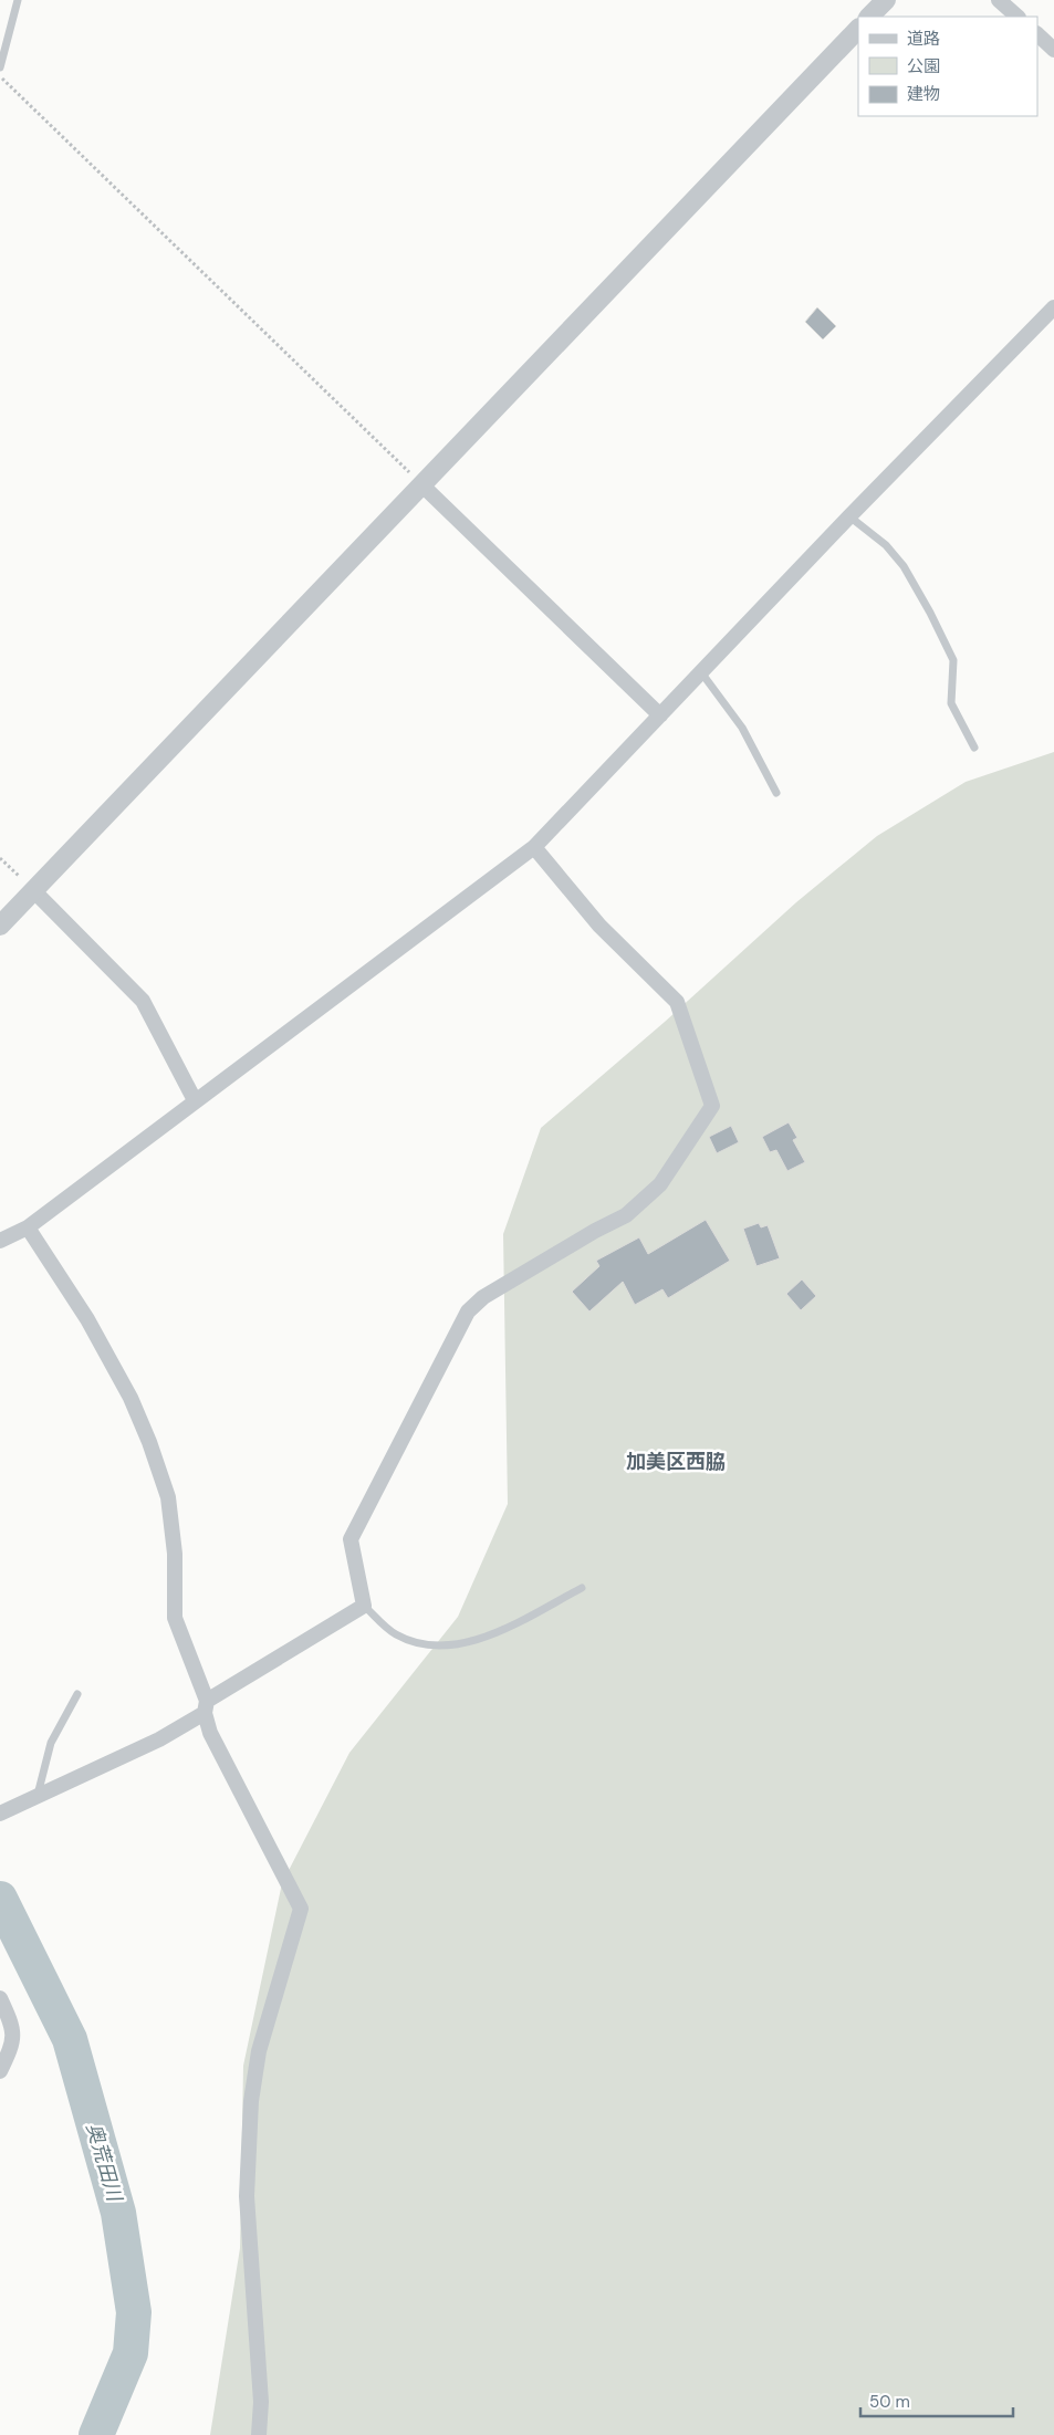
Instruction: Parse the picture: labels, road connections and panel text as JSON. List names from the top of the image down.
{
  "districts": ["加美区西脇"],
  "water": ["奥荒田川"],
  "legend": ["道路", "公園", "建物"],
  "scale_bar": "50 m"
}
